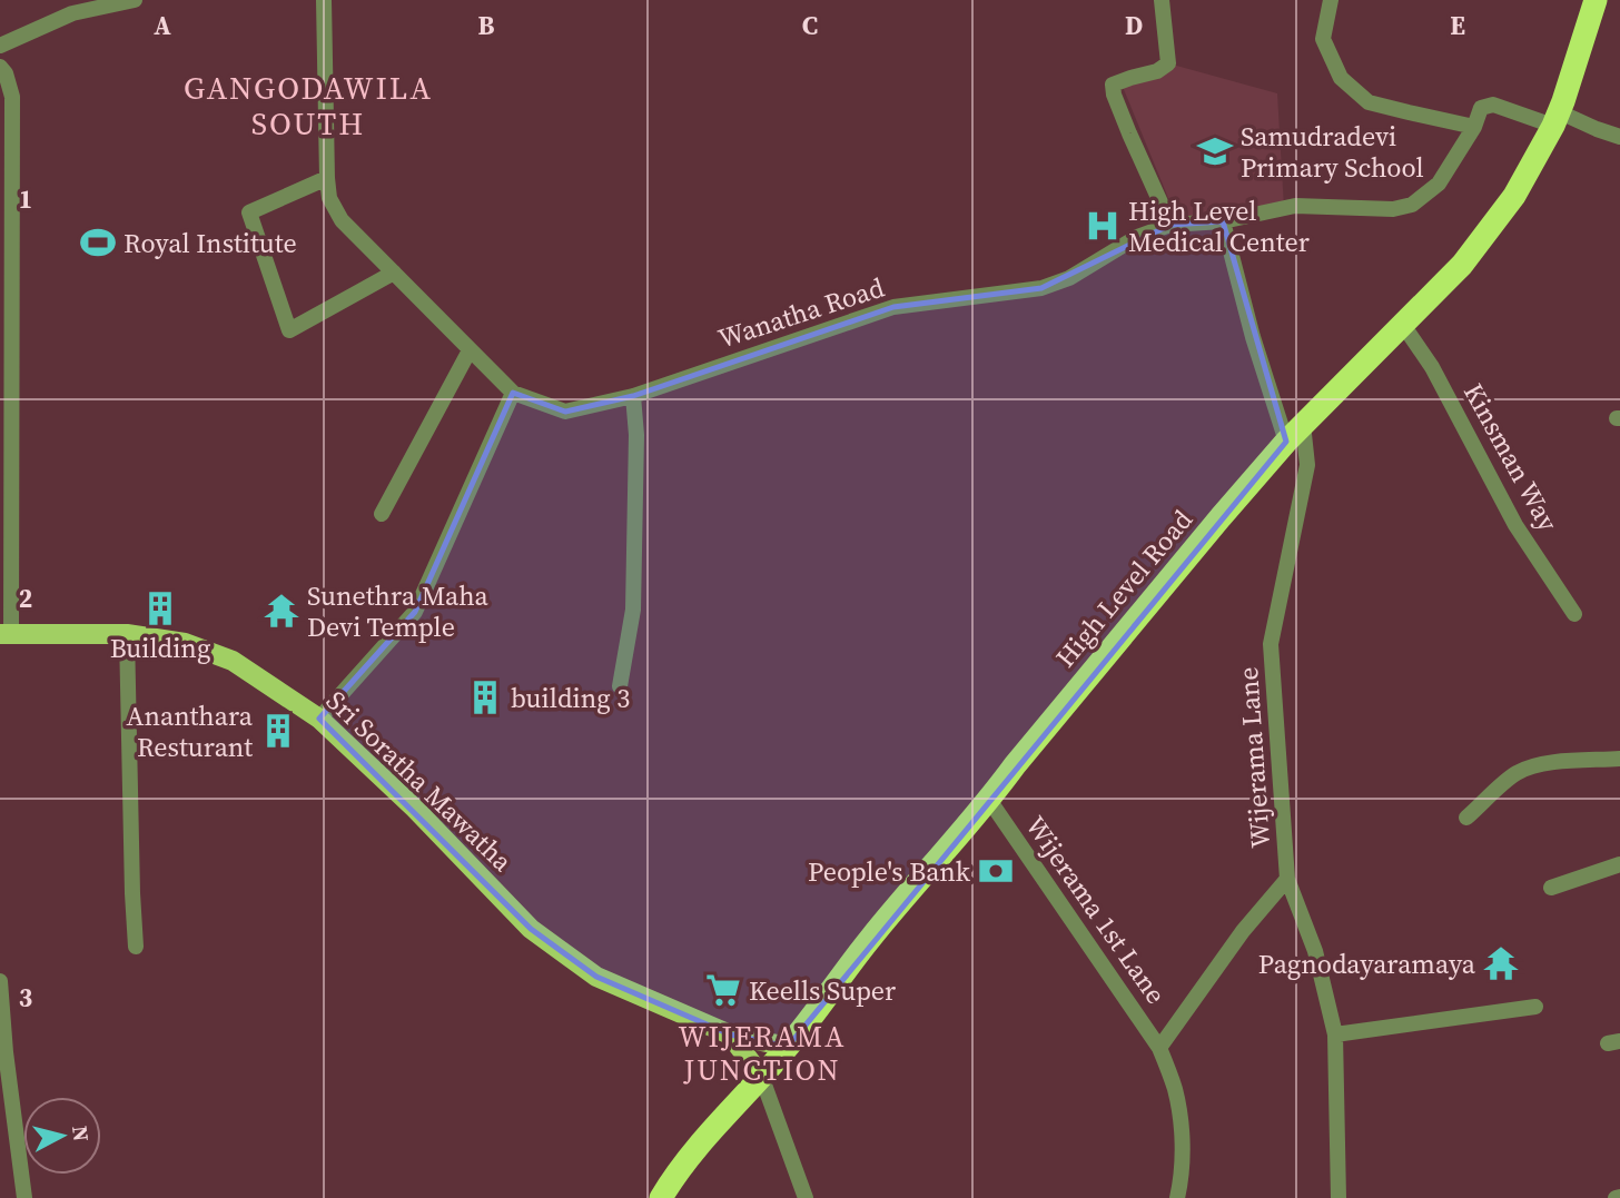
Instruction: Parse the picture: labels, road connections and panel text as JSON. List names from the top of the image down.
{
  "streets": {
    "highway": ["High Level Road"],
    "main road": ["Sri Soratha Mawatha"],
    "street": [
      "Wanatha Road",
      "Kinsman Way",
      "Wijerama Lane",
      "Wijerama 1st Lane"
    ]
  },
  "crossings": [
    ["Wanatha Road", "High Level Road"],
    ["Kinsman Way", "High Level Road"],
    ["High Level Road", "Wijerama Lane"],
    ["High Level Road", "Sri Soratha Mawatha"],
    ["High Level Road", "Wijerama 1st Lane"],
    ["Wijerama Lane", "Wijerama 1st Lane"]
  ],
  "districts": ["GANGODAWILA SOUTH", "WIJERAMA JUNCTION"],
  "places": {
    "school or university": ["Samudradevi Primary School"],
    "hospital": ["High Level Medical Center"],
    "sports": ["Royal Institute"],
    "building": ["Building", "building 3", "Ananthara Resturant"],
    "temple": ["Sunethra Maha Devi Temple", "Pagnodayaramaya"],
    "bank": ["People's Bank"],
    "supermarket": ["Keells Super"]
  },
  "north": "right",
  "grid": {
    "columns": [
      "A",
      "B",
      "C",
      "D",
      "E"
    ],
    "rows": ["1", "2", "3"]
  }
}
